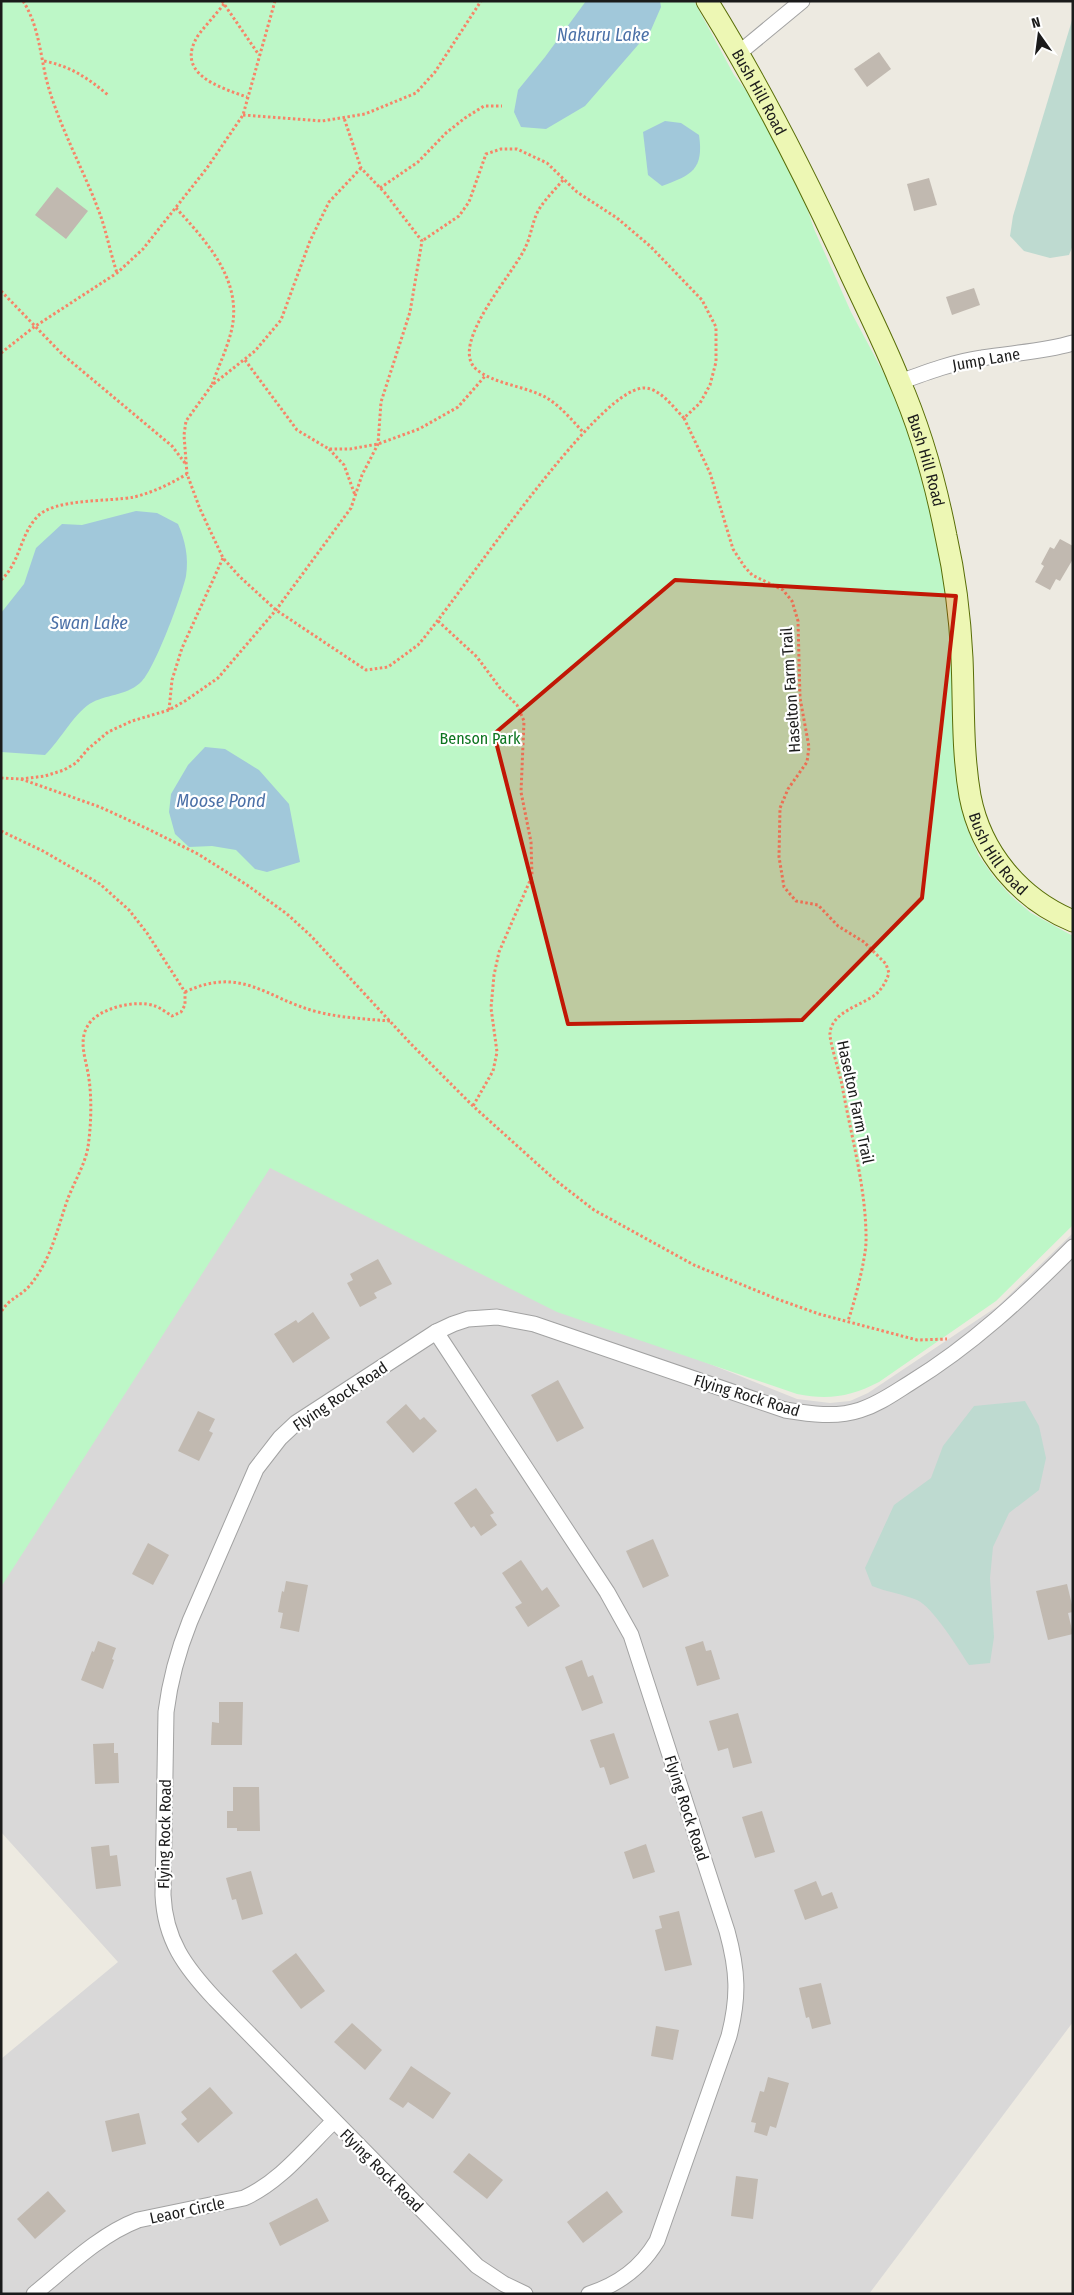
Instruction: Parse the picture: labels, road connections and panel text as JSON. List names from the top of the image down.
{
  "streets": {
    "street": [
      "Bush Hill Road",
      "Jump Lane",
      "Flying Rock Road",
      "Leaor Circle"
    ],
    "path": ["Haselton Farm Trail"]
  },
  "crossings": [
    ["Bush Hill Road", "Jump Lane"],
    ["Flying Rock Road", "Leaor Circle"]
  ],
  "water": ["Nakuru Lake", "Swan Lake", "Moose Pond"],
  "parks": ["Benson Park"],
  "north": "top"
}
